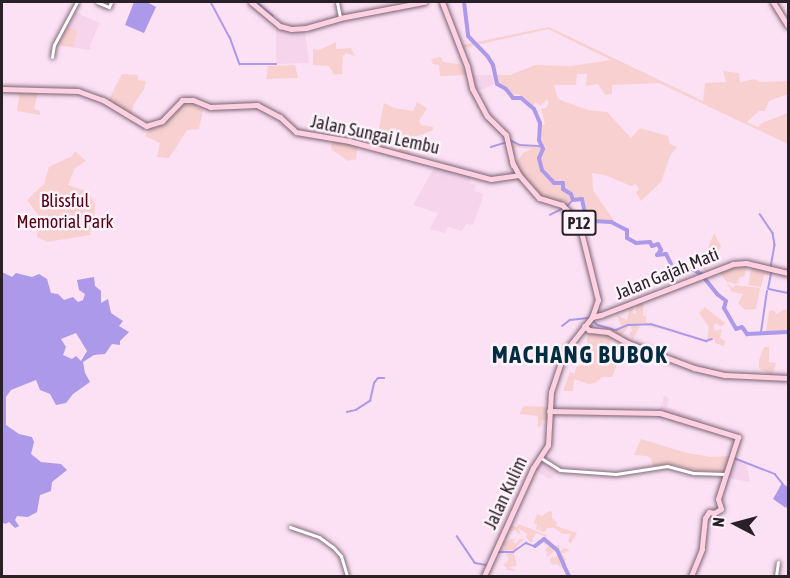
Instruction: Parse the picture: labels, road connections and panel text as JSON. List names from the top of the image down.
{
  "streets": {
    "main road": [
      "Jalan Sungai Lembu",
      "P12",
      "Jalan Gajah Mati",
      "Jalan Kulim"
    ]
  },
  "crossings": [
    ["Jalan Sungai Lembu", "P12"],
    ["P12", "Jalan Gajah Mati"],
    ["P12", "Jalan Kulim"],
    ["Jalan Gajah Mati", "Jalan Kulim"]
  ],
  "districts": ["MACHANG BUBOK"],
  "parks": ["Blissful Memorial Park"],
  "north": "left"
}
